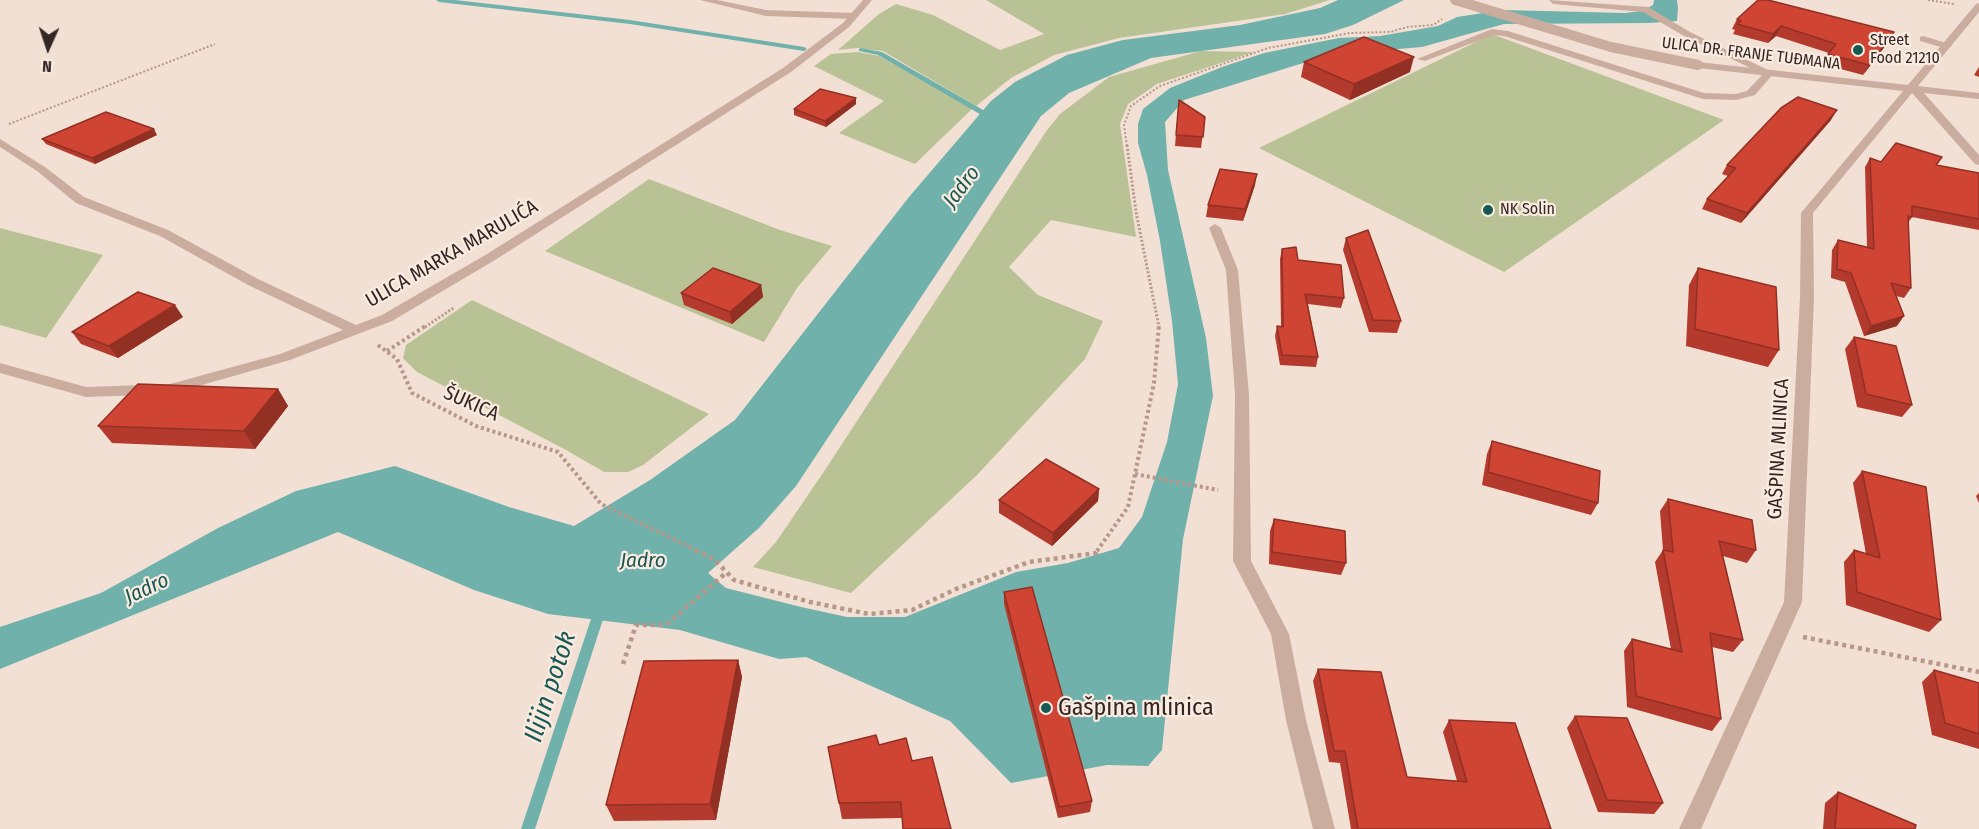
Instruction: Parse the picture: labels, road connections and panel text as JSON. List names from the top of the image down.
{
  "streets": {
    "street": ["ULICA DR. FRANJE TUĐMANA", "ULICA MARKA MARULIĆA", "GAŠPINA MLINICA"],
    "path": ["ŠUKICA"]
  },
  "crossings": [
    ["ULICA DR. FRANJE TUĐMANA", "GAŠPINA MLINICA"],
    ["ULICA MARKA MARULIĆA", "ŠUKICA"]
  ],
  "water": ["Jadro", "Ilijin potok"],
  "places": ["Street Food 21210", "NK Solin", "Gašpina mlinica"],
  "north": "bottom"
}
